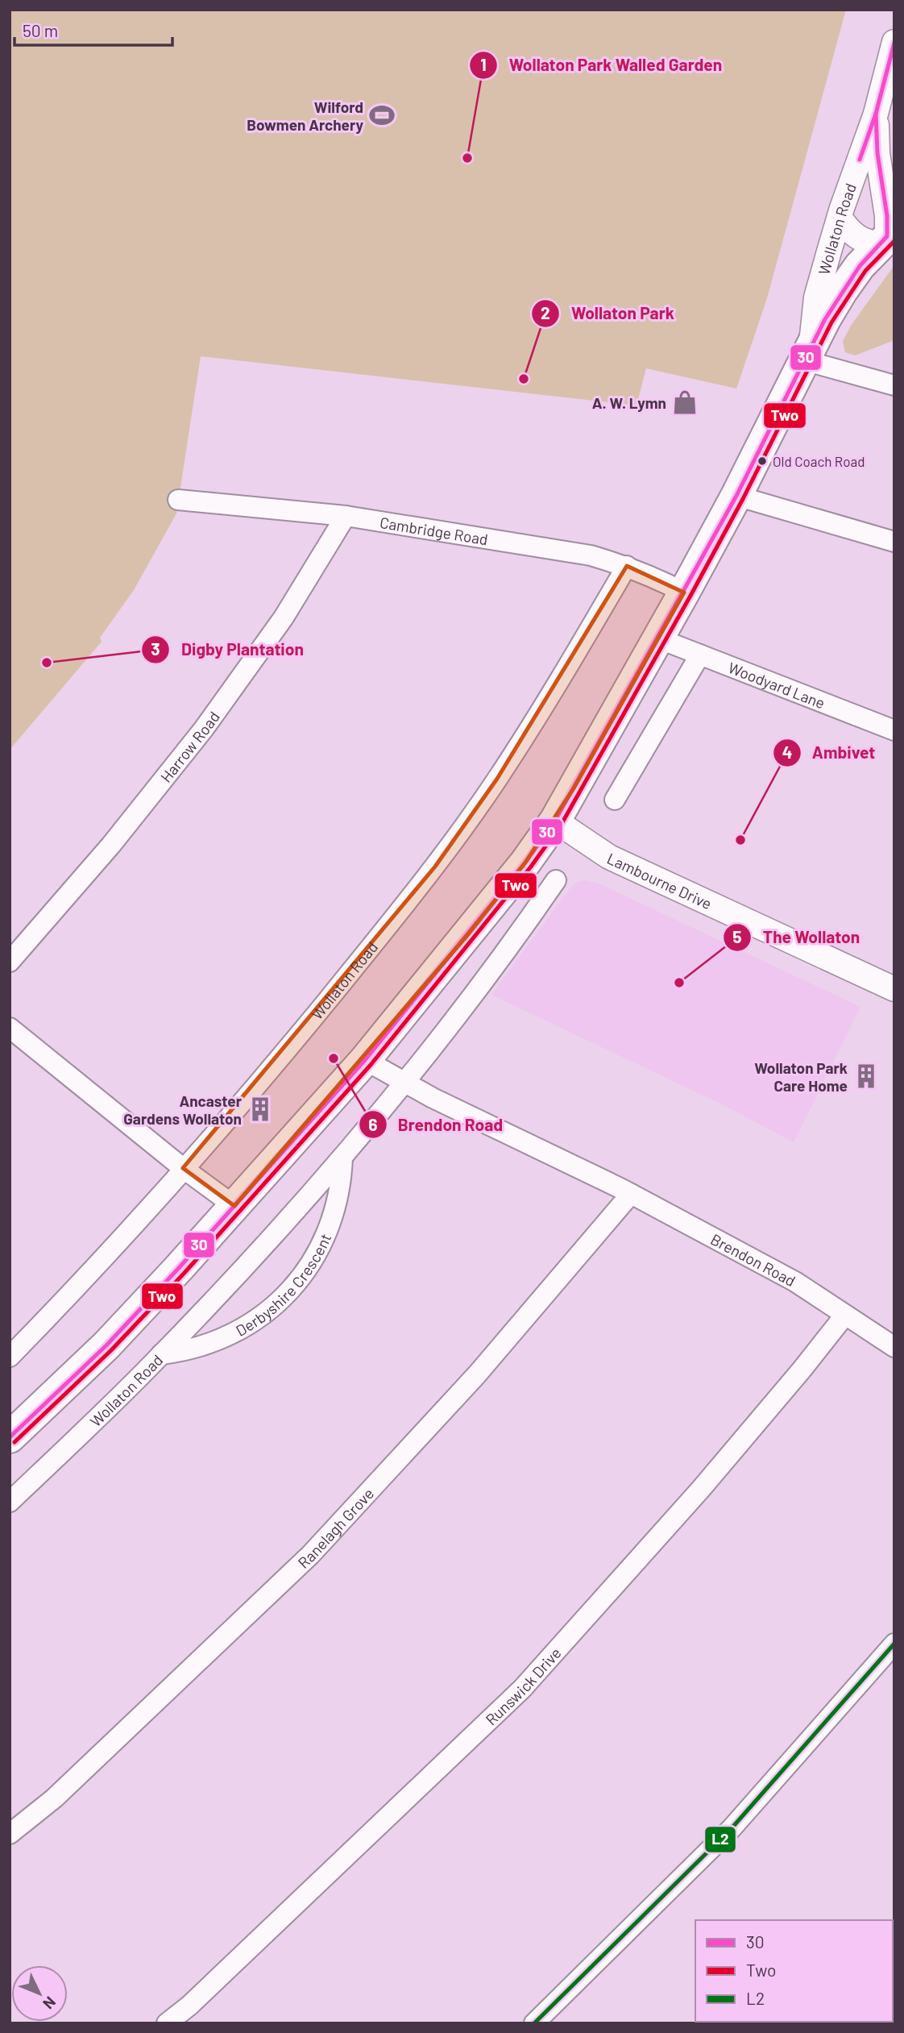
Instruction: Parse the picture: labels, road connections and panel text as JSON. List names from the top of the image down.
{
  "streets": {
    "main road": ["Wollaton Road"],
    "street": [
      "Cambridge Road",
      "Woodyard Lane",
      "Harrow Road",
      "Lambourne Drive",
      "Brendon Road",
      "Derbyshire Crescent",
      "Ranelagh Grove",
      "Runswick Drive"
    ]
  },
  "crossings": [
    ["Wollaton Road", "Cambridge Road"],
    ["Wollaton Road", "Woodyard Lane"],
    ["Wollaton Road", "Lambourne Drive"],
    ["Wollaton Road", "Brendon Road"],
    ["Wollaton Road", "Derbyshire Crescent"],
    ["Cambridge Road", "Harrow Road"],
    ["Brendon Road", "Ranelagh Grove"],
    ["Brendon Road", "Runswick Drive"]
  ],
  "places": {
    "sports": ["Wilford Bowmen Archery"],
    "other": [
      "Wollaton Park Walled Garden",
      "Wollaton Park",
      "Old Coach Road",
      "Digby Plantation",
      "Ambivet",
      "The Wollaton",
      "Brendon Road"
    ],
    "shop": ["A. W. Lymn"],
    "building": ["Wollaton Park Care Home", "Ancaster Gardens Wollaton"]
  },
  "lines": ["transit line 30", "transit line Two", "transit line L2"],
  "legend": ["30", "Two", "L2"],
  "scale_bar": "50 m",
  "north": "bottom right"
}
